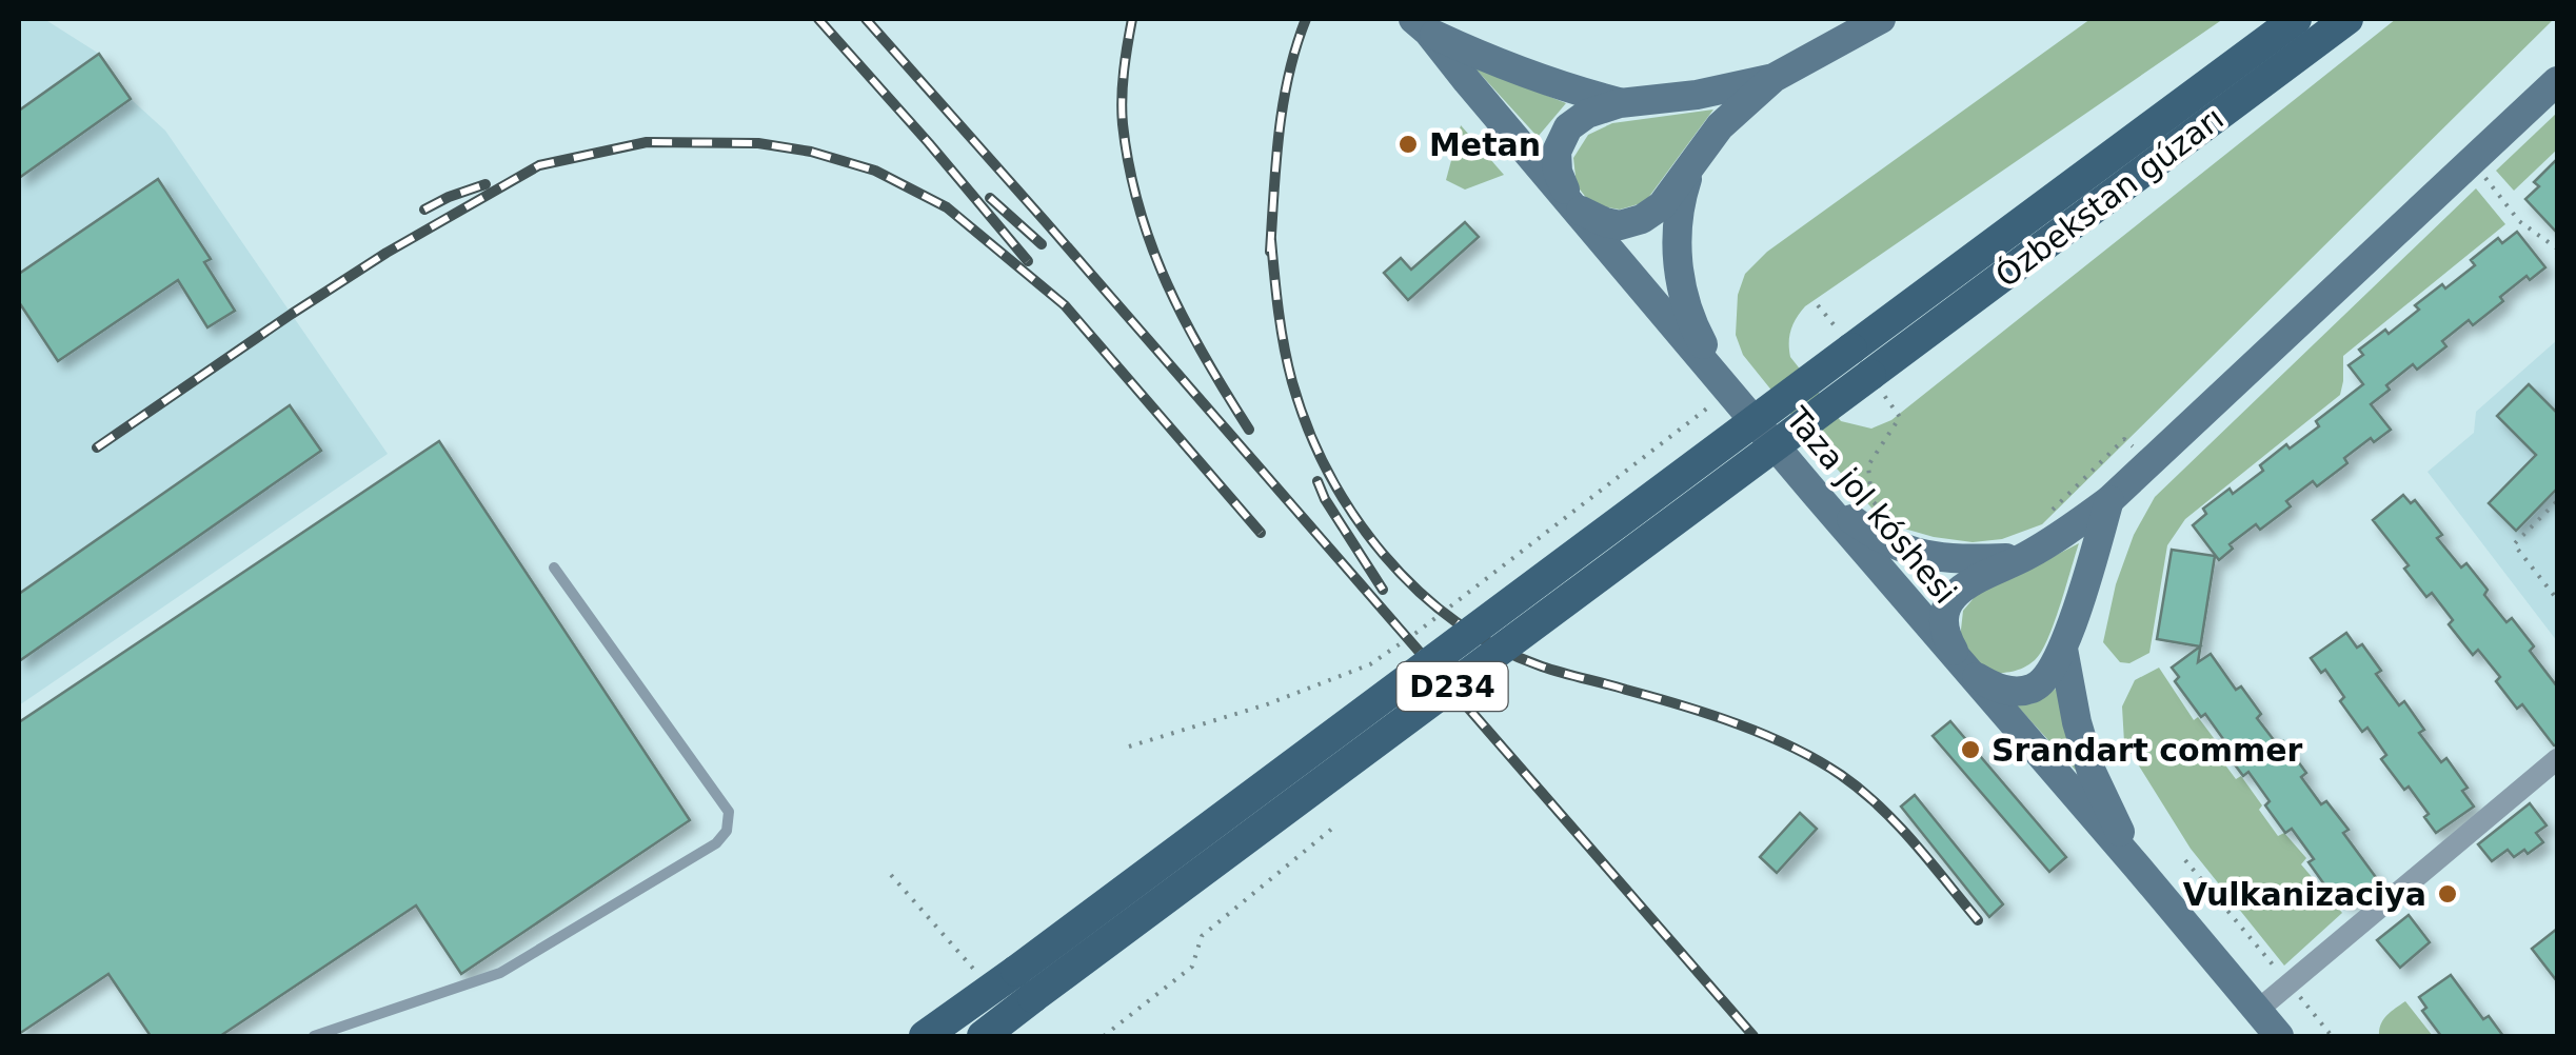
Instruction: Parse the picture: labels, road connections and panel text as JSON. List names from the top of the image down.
{
  "streets": {
    "main road": ["Ózbekstan gúzarı", "Taza jol kóshesi", "D234"]
  },
  "crossings": [
    ["Ózbekstan gúzarı", "D234"]
  ],
  "places": ["Metan", "Srandart commer", "Vulkanizaciya"]
}
